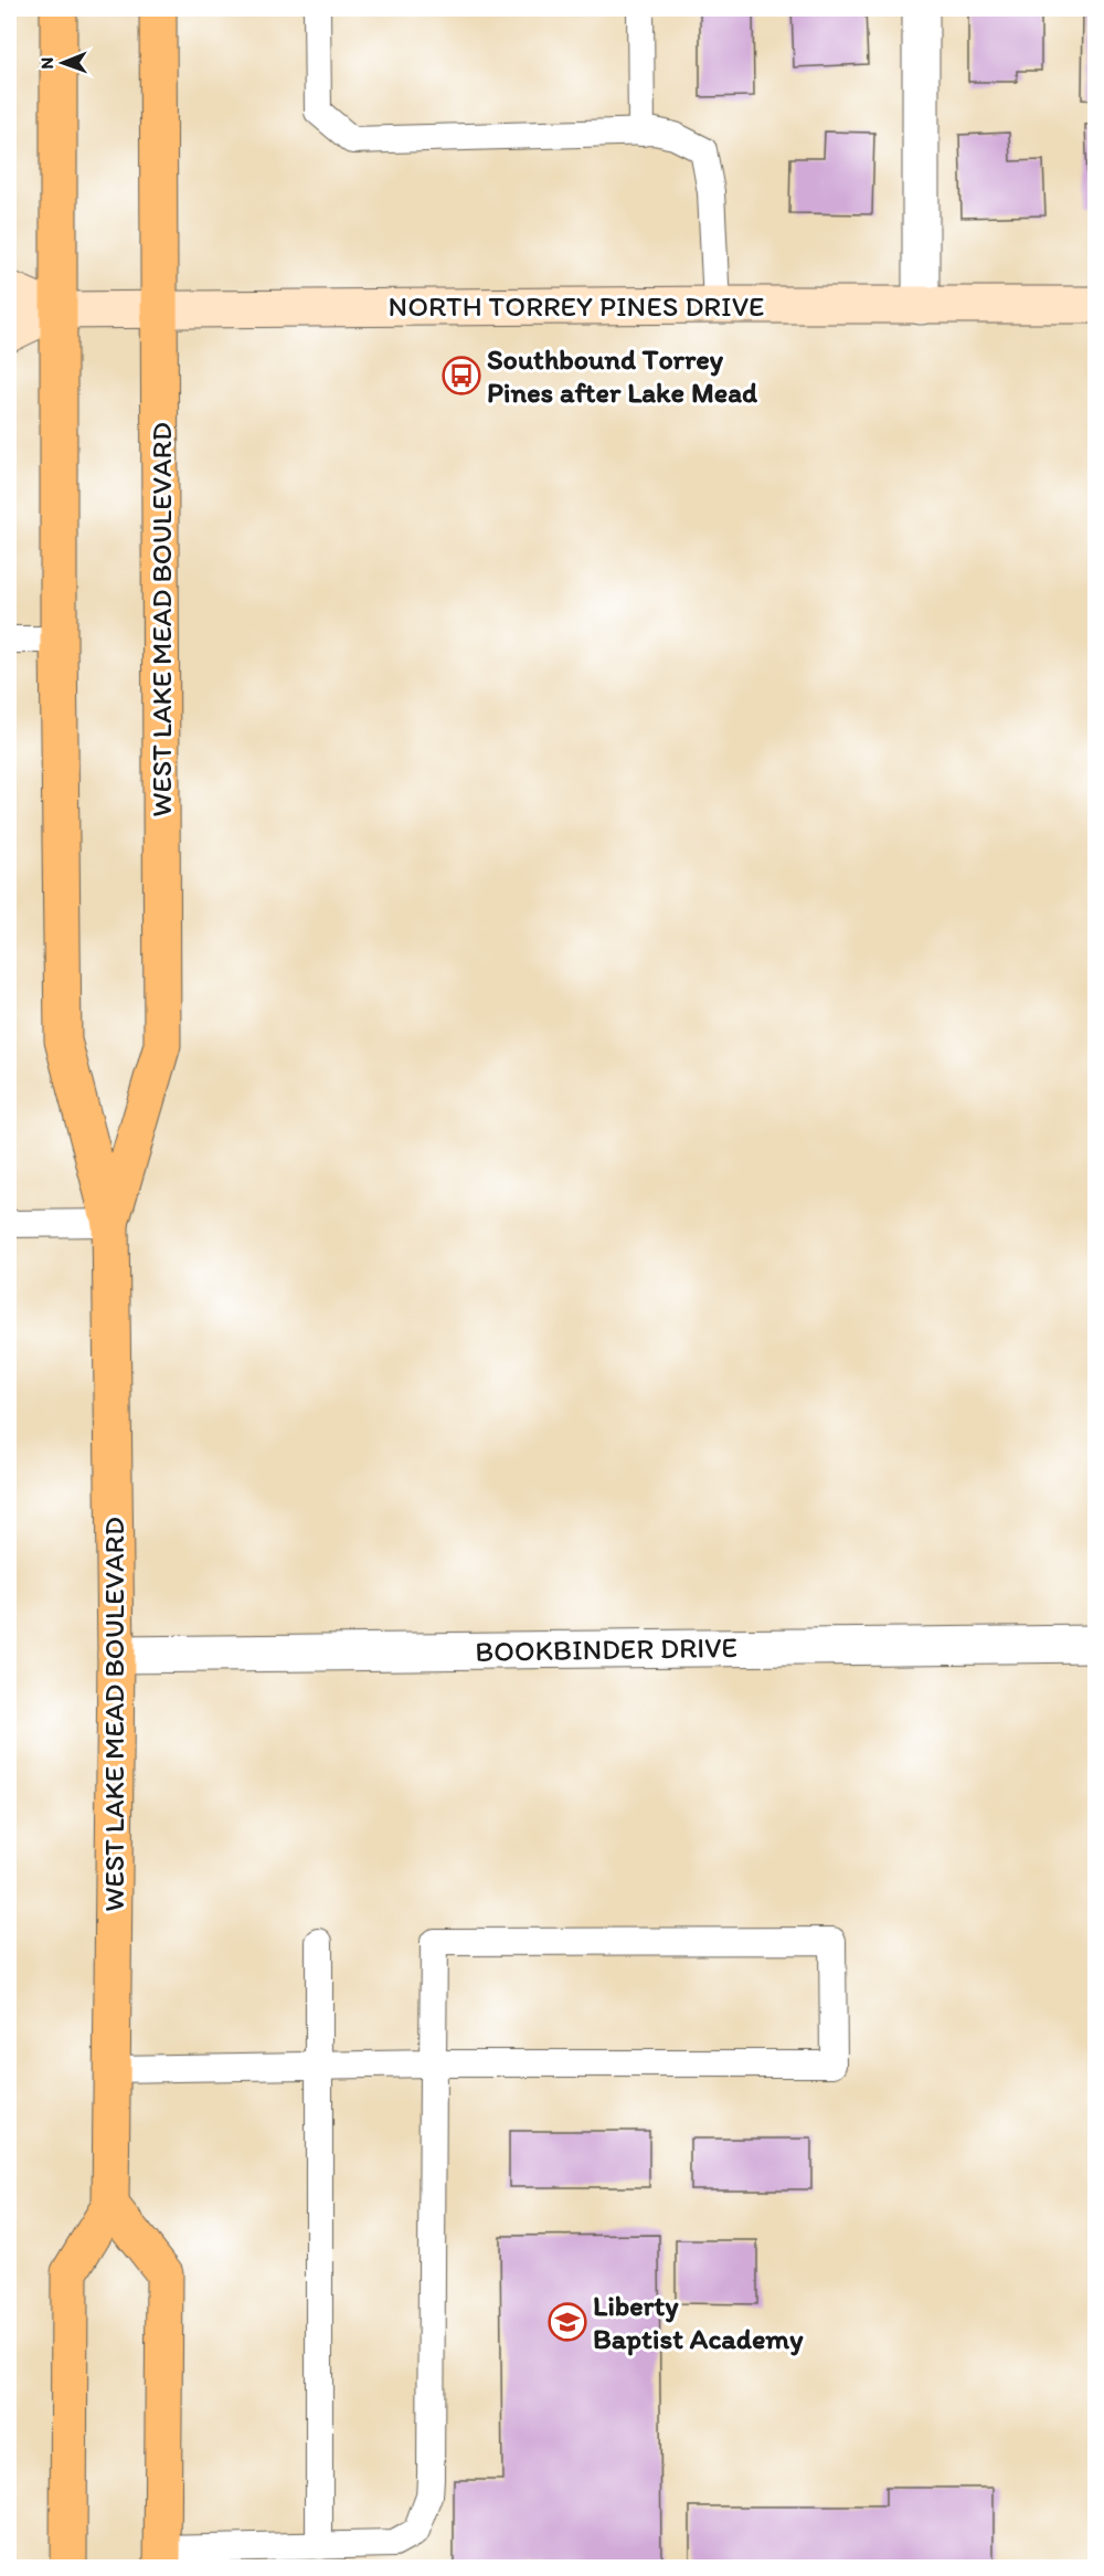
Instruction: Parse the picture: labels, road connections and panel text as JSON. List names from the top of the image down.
{
  "streets": {
    "main road": ["NORTH TORREY PINES DRIVE", "WEST LAKE MEAD BOULEVARD"],
    "street": ["BOOKBINDER DRIVE"]
  },
  "crossings": [
    ["NORTH TORREY PINES DRIVE", "WEST LAKE MEAD BOULEVARD"],
    ["WEST LAKE MEAD BOULEVARD", "BOOKBINDER DRIVE"]
  ],
  "places": {
    "bus stop": ["Southbound Torrey Pines after Lake Mead"],
    "school or university": ["Liberty Baptist Academy"]
  },
  "north": "left"
}
